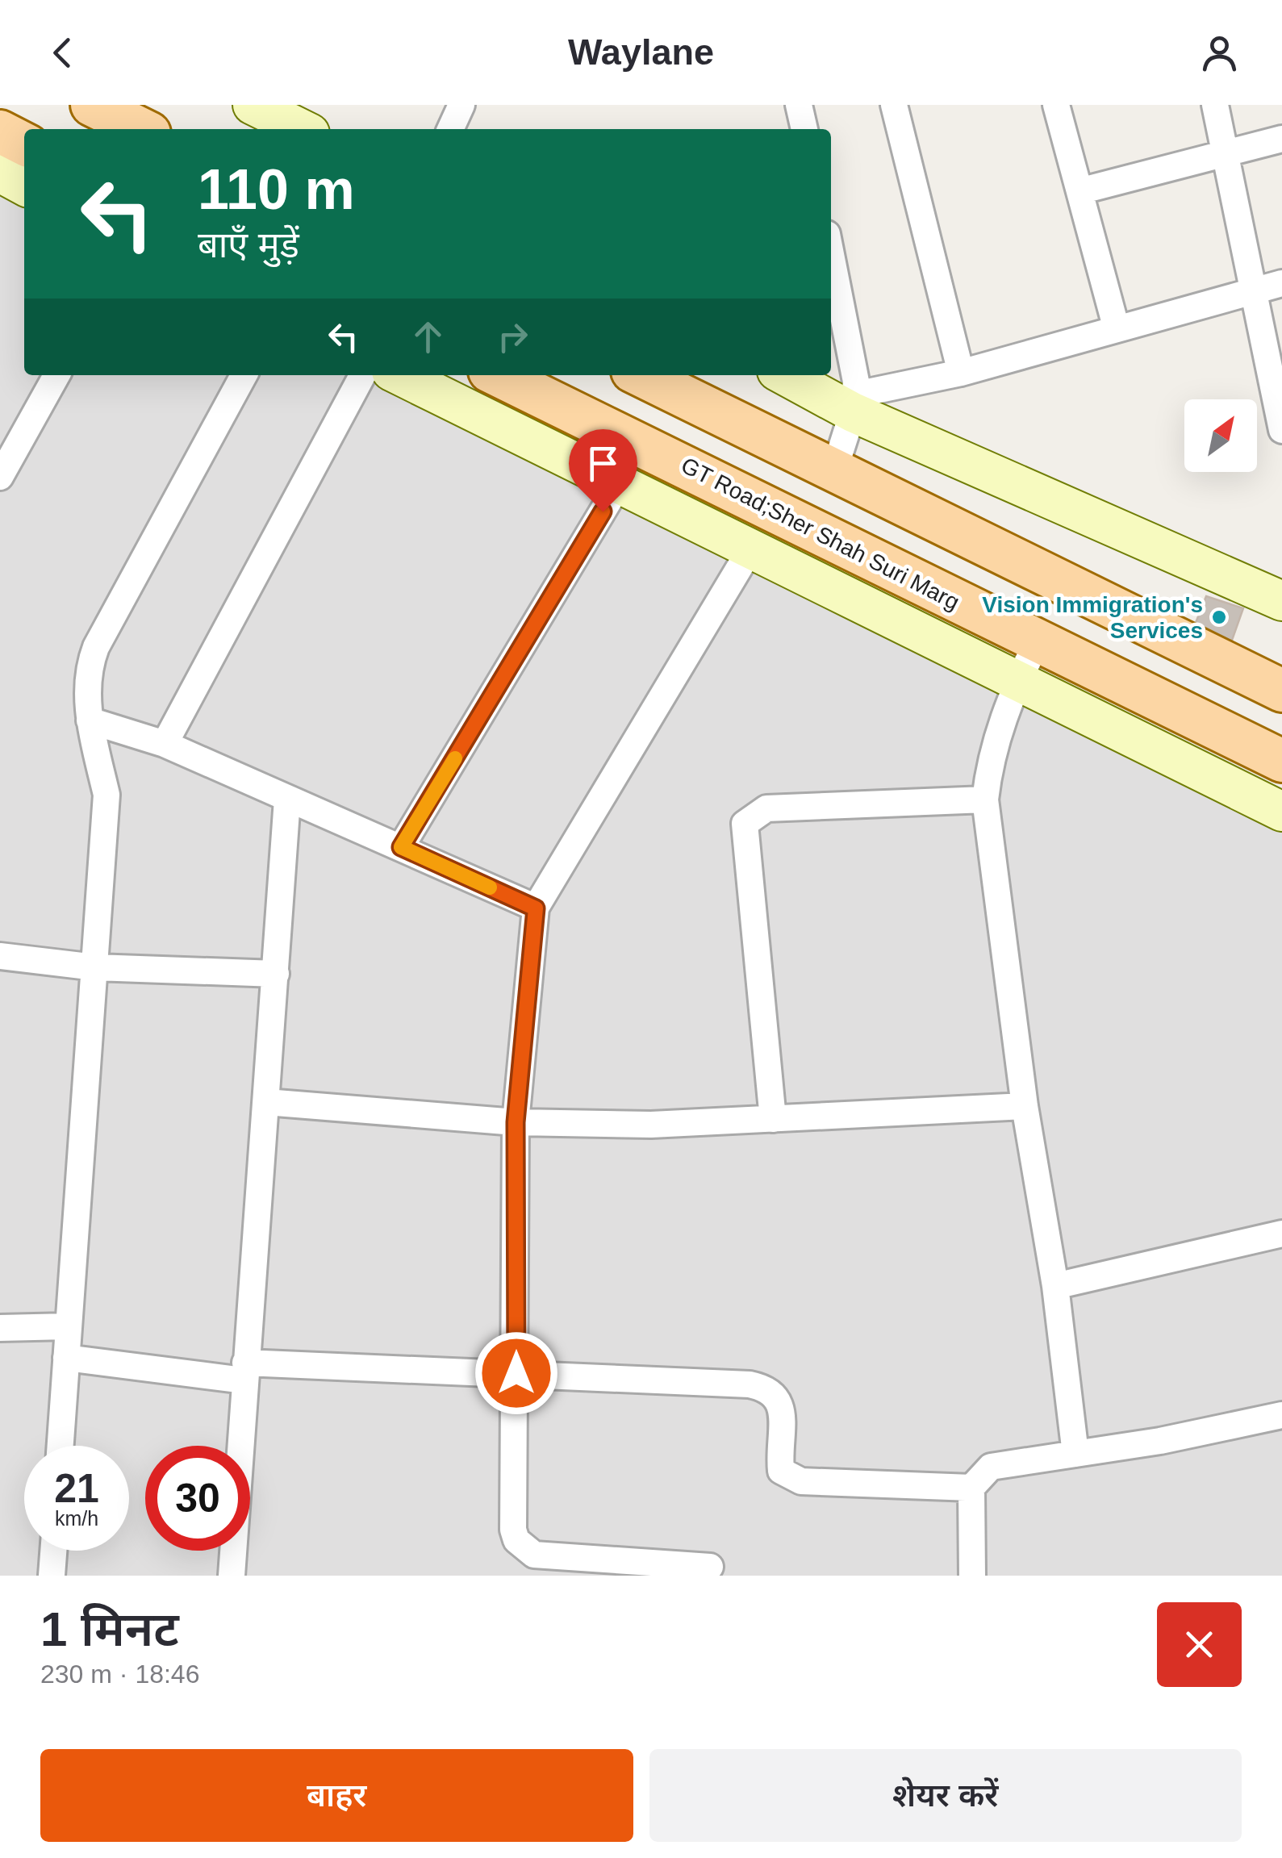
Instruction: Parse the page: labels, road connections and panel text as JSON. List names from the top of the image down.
{
  "streets": {
    "main road": ["GT Road;Sher Shah Suri Marg"]
  },
  "places": ["Vision Immigration's Services"],
  "north": "top right",
  "page": {
    "header": "Waylane",
    "turn": ["110 m", "बाएँ मुड़ें"],
    "speed": "21 km/h",
    "limit": "30",
    "heading": ["1 मिनट", "230 m · 18:46"],
    "buttons": ["बाहर", "शेयर करें"]
  }
}
